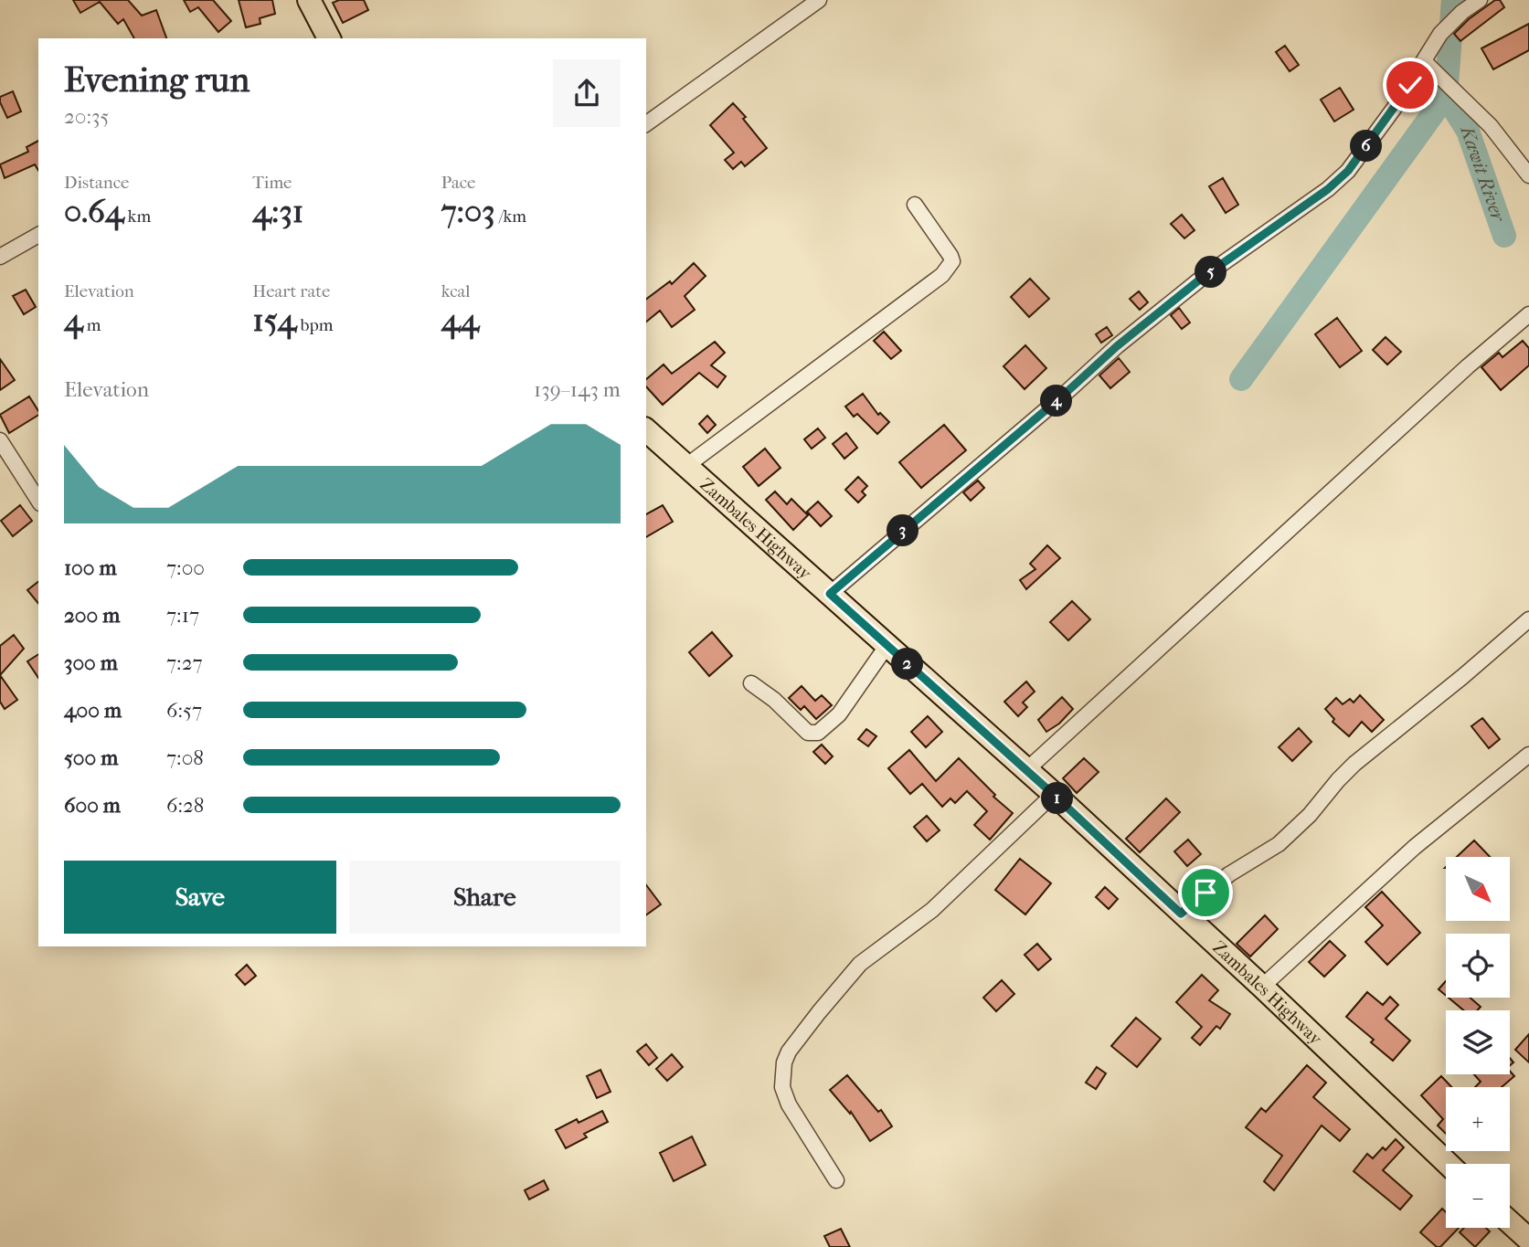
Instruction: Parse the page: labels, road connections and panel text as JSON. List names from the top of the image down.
{
  "streets": {
    "main road": ["Zambales Highway"]
  },
  "water": ["Kawit River"],
  "north": "bottom right",
  "page": {
    "heading": ["Evening run", "20:35"],
    "pins": [
      "6",
      "5",
      "4",
      "3",
      "2",
      "1"
    ],
    "stats": [
      ["Distance", "0.64 km"],
      ["Time", "4:31"],
      ["Pace", "7:03 /km"],
      ["Elevation", "4 m"],
      ["Heart rate", "154 bpm"],
      ["kcal", "44"]
    ],
    "chart": ["Elevation", "139–143 m"],
    "list": [
      {
        "name": "100 m",
        "note": "7:00"
      },
      {
        "name": "200 m",
        "note": "7:17"
      },
      {
        "name": "300 m",
        "note": "7:27"
      },
      {
        "name": "400 m",
        "note": "6:57"
      },
      {
        "name": "500 m",
        "note": "7:08"
      },
      {
        "name": "600 m",
        "note": "6:28"
      }
    ],
    "buttons": ["Save", "Share"],
    "map_buttons": ["+", "−"]
  }
}
